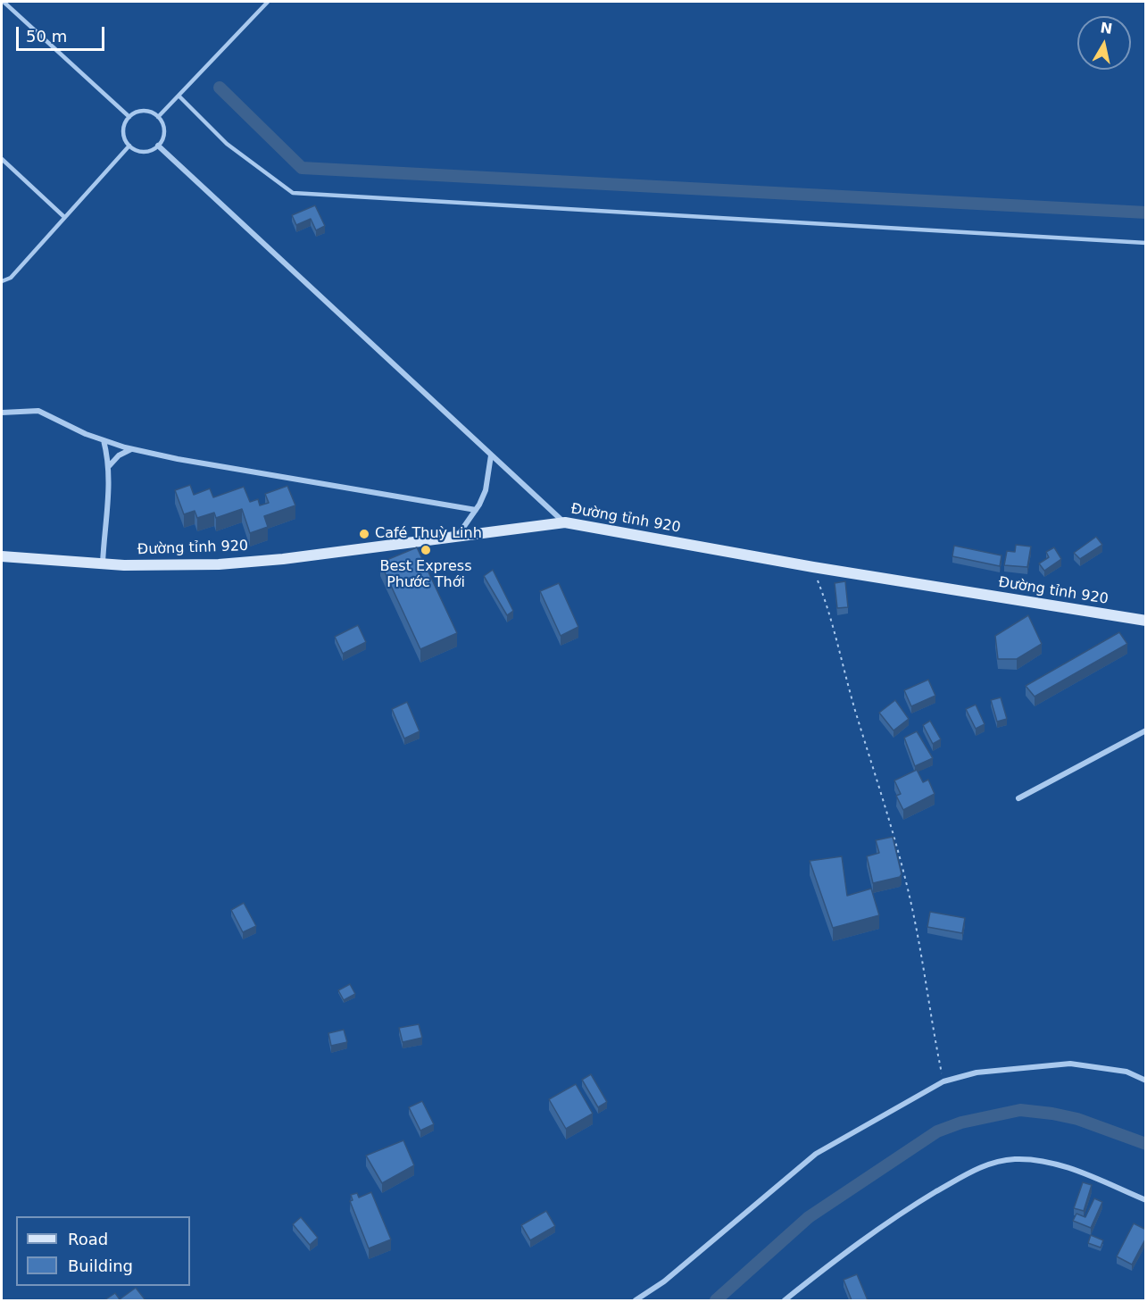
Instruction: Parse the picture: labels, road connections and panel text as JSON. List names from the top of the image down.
{
  "streets": {
    "main road": ["Đường tỉnh 920"]
  },
  "places": ["Café Thuỳ Linh", "Best Express Phước Thới"],
  "legend": ["Road", "Building"],
  "scale_bar": "50 m",
  "north": "top"
}
